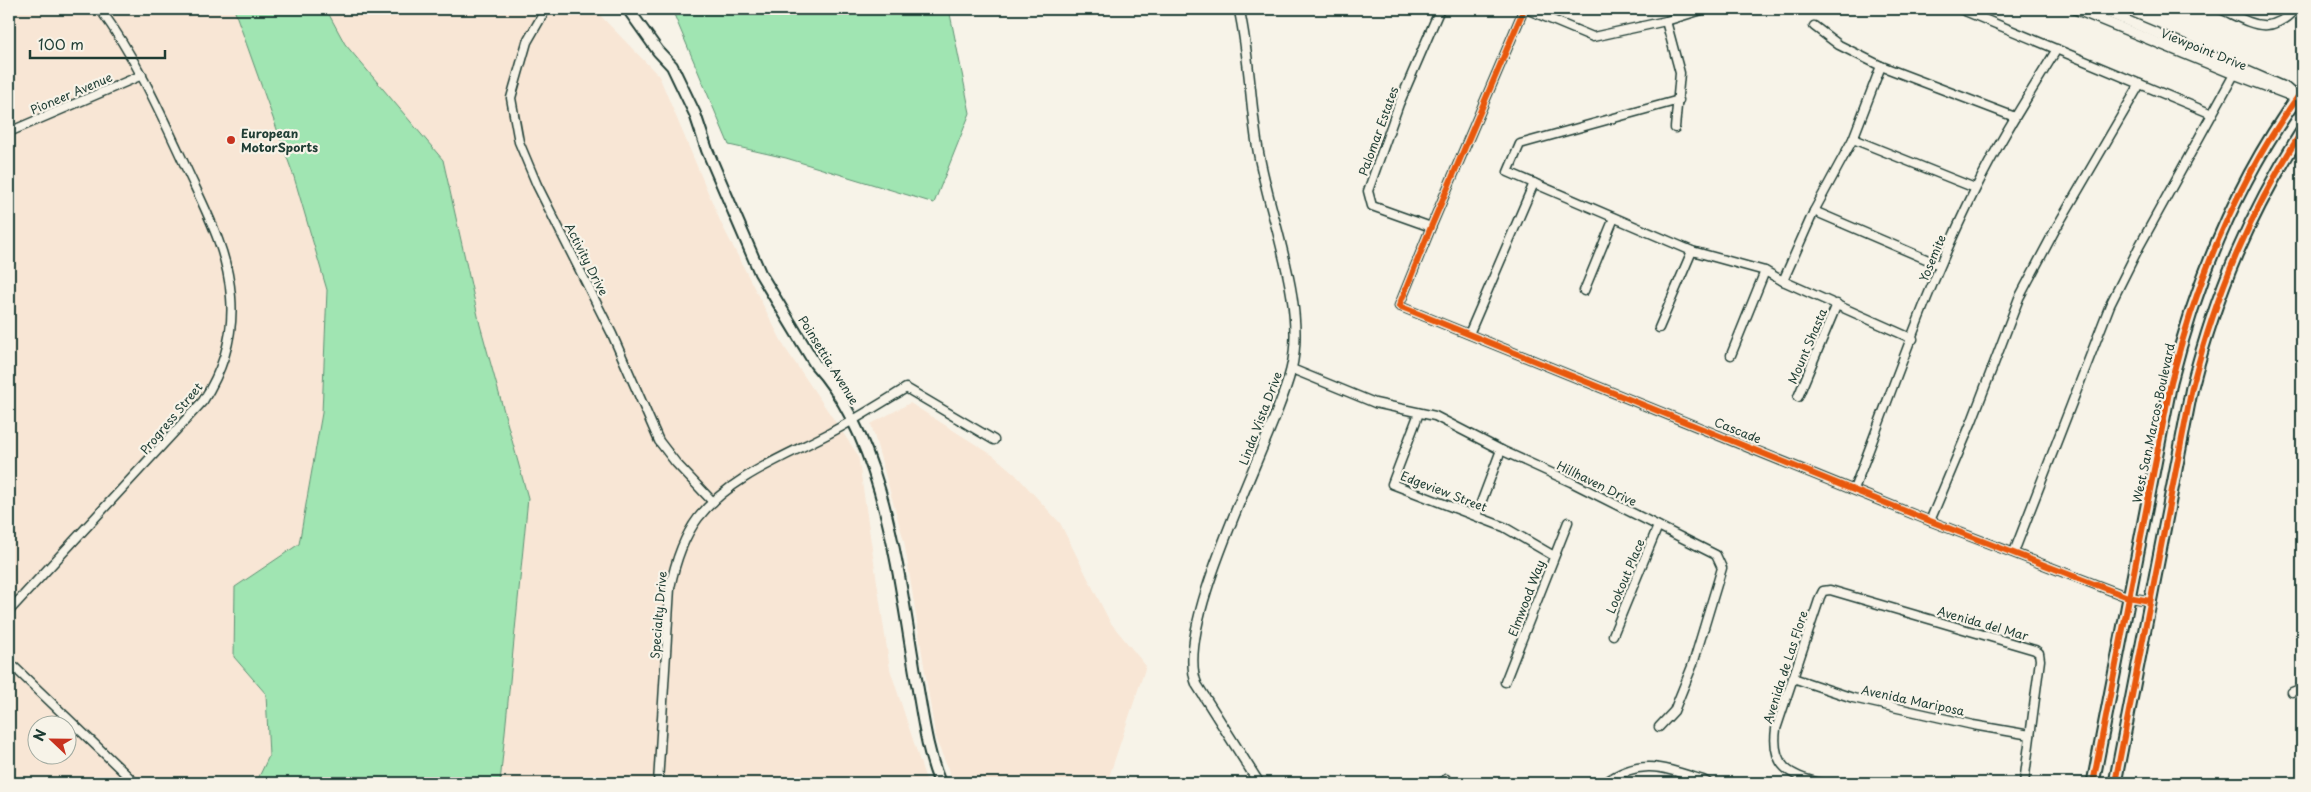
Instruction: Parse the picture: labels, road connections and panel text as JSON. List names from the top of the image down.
{
  "streets": {
    "main road": ["Poinsettia Avenue", "West San Marcos Boulevard"],
    "street": [
      "Viewpoint Drive",
      "Pioneer Avenue",
      "Palomar Estates",
      "Yosemite",
      "Activity Drive",
      "Mount Shasta",
      "Progress Street",
      "Linda Vista Drive",
      "Cascade",
      "Hillhaven Drive",
      "Edgeview Street",
      "Lookout Place",
      "Elmwood Way",
      "Specialty Drive",
      "Avenida del Mar",
      "Avenida de Las Flore",
      "Avenida Mariposa"
    ]
  },
  "crossings": [
    ["Viewpoint Drive", "West San Marcos Boulevard"],
    ["Pioneer Avenue", "Progress Street"],
    ["Palomar Estates", "Cascade"],
    ["Yosemite", "Cascade"],
    ["Activity Drive", "Specialty Drive"],
    ["Poinsettia Avenue", "Specialty Drive"],
    ["Linda Vista Drive", "Hillhaven Drive"],
    ["West San Marcos Boulevard", "Cascade"],
    ["Hillhaven Drive", "Edgeview Street"],
    ["Hillhaven Drive", "Lookout Place"],
    ["Edgeview Street", "Elmwood Way"],
    ["Avenida del Mar", "Avenida de Las Flore"],
    ["Avenida del Mar", "Avenida Mariposa"],
    ["Avenida de Las Flore", "Avenida Mariposa"]
  ],
  "places": ["European MotorSports"],
  "scale_bar": "100 m",
  "north": "left"
}
